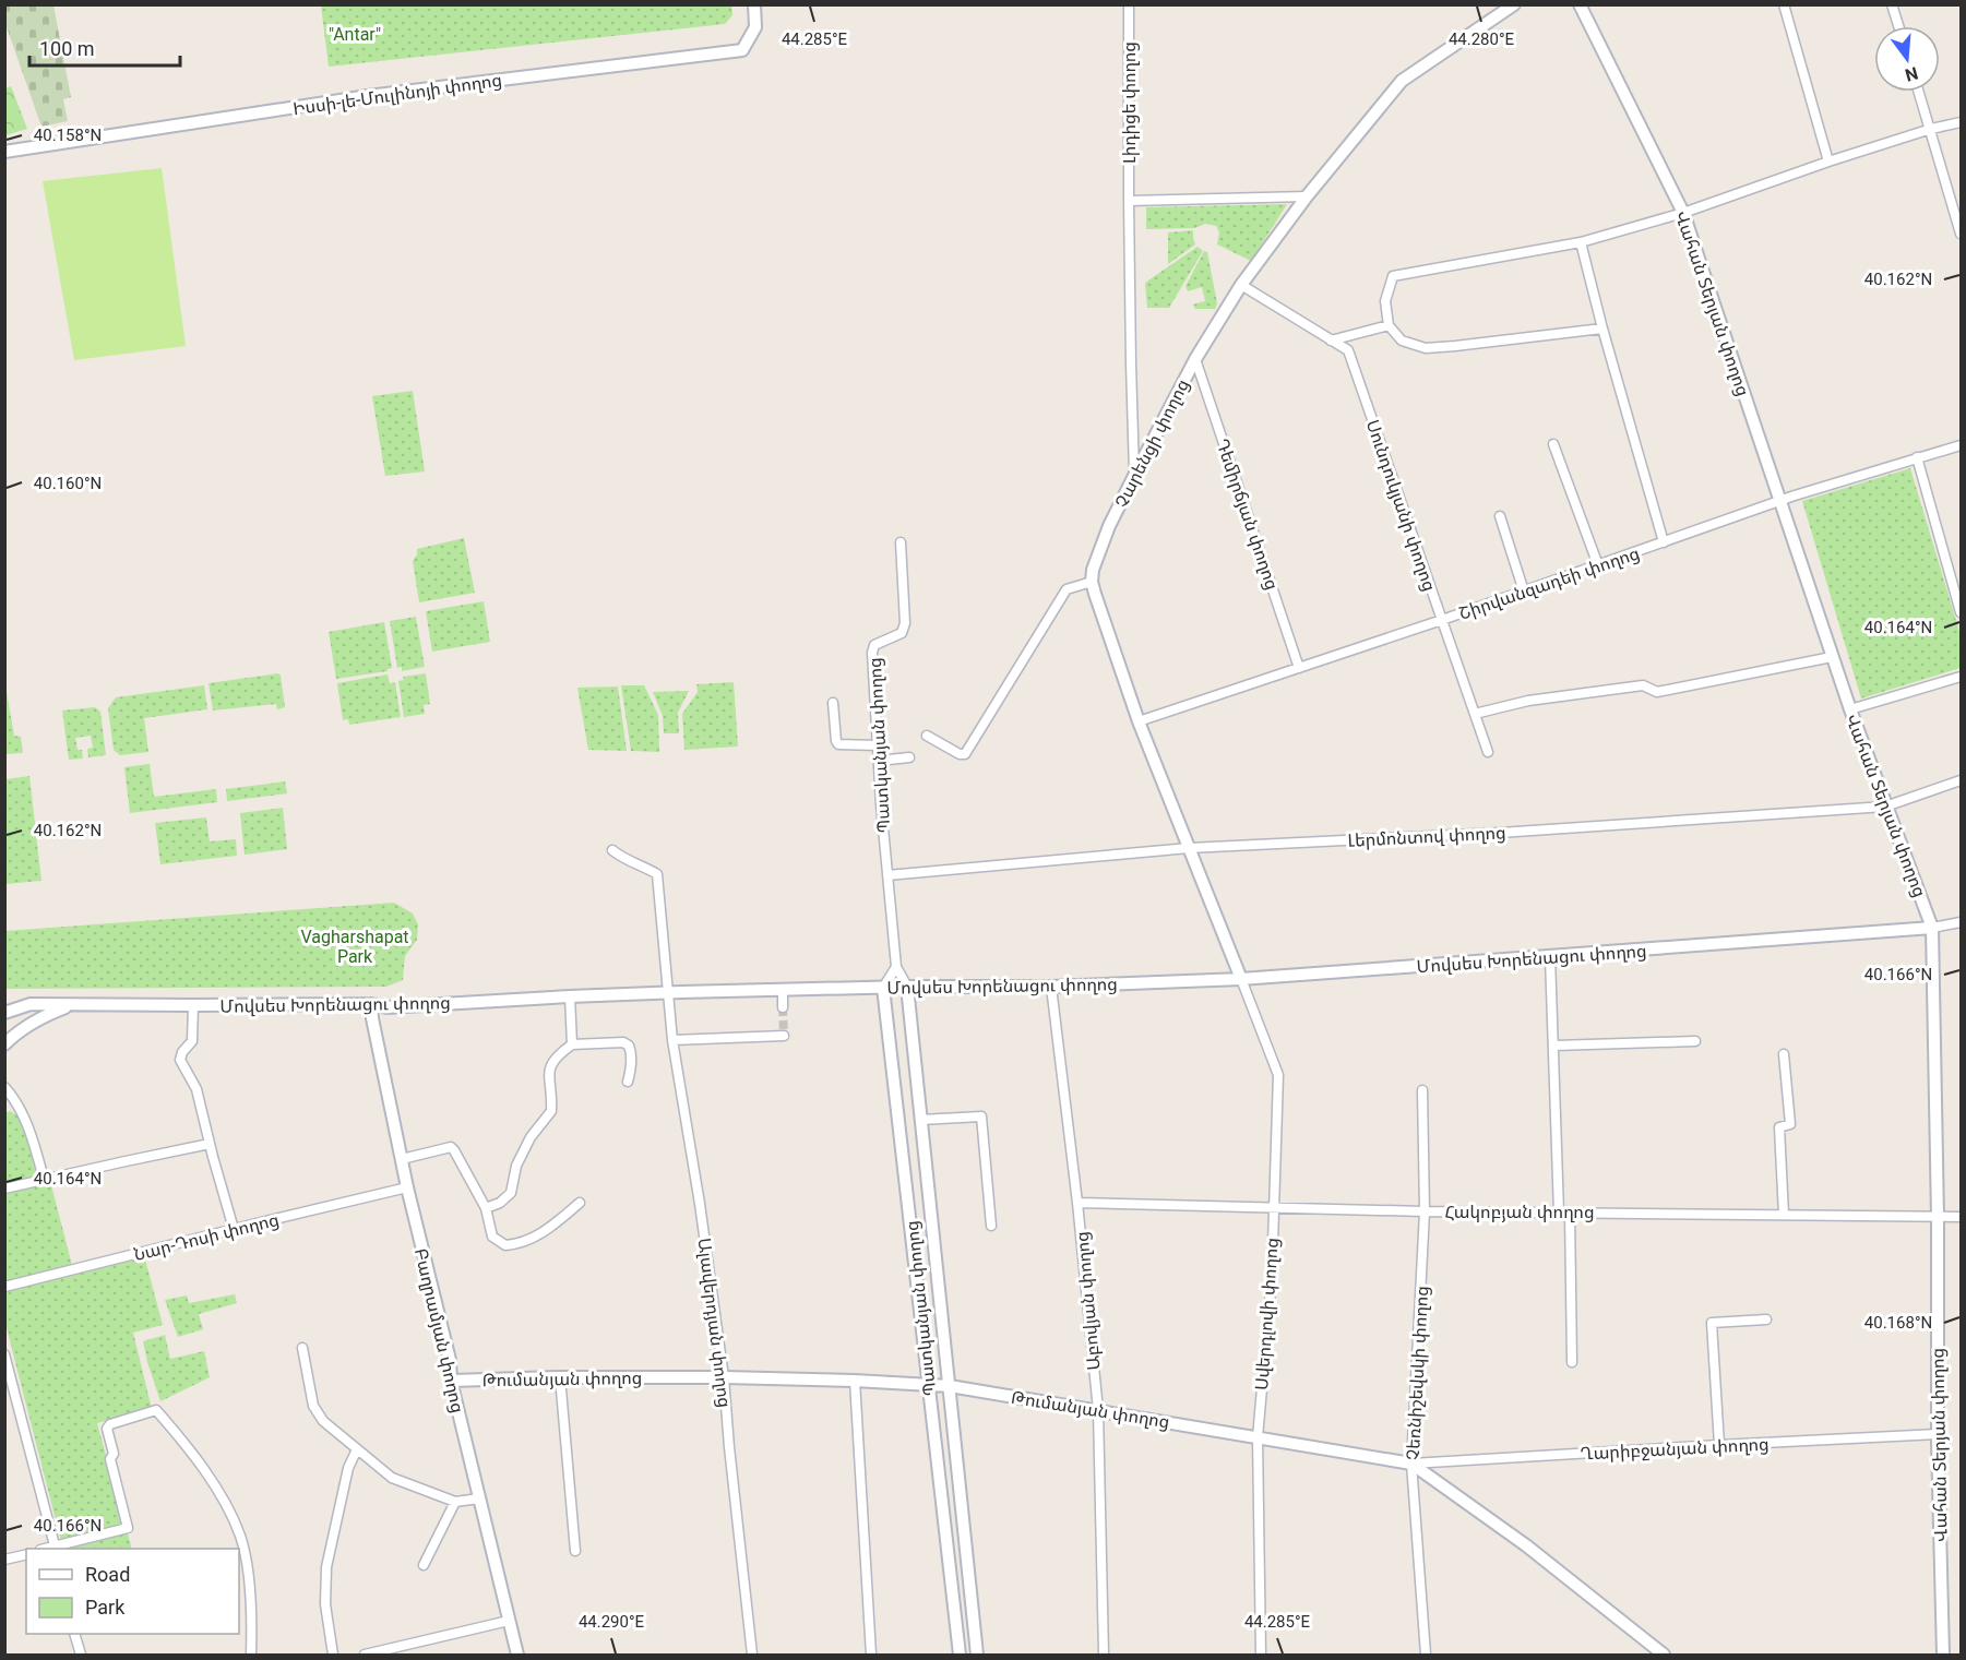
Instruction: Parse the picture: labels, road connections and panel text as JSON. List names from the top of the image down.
{
  "streets": {
    "main road": [
      "Իսսի-լե-Մուլինոյի փողոց",
      "Վահան Տերյան փողոց",
      "Չարենցի փողոց",
      "Պատկանյան փողոց",
      "Մովսես Խորենացու փողոց",
      "Բաղրամյան փողոց",
      "Թումանյան փողոց"
    ],
    "street": [
      "Լիդիցե փողոց",
      "Սունդուկյանի փողոց",
      "Դեմիրճյան փողոց",
      "Շիրվանզադեի փողոց",
      "Լերմոնտով փողոց",
      "Հակոբյան փողոց",
      "Նար-Դոսի փողոց",
      "Աբովյան փողոց",
      "Սվերդլովի փողոց",
      "Ալավերդյան փողոց",
      "Չեռնիշեվսկի փողոց",
      "Ղարիբջանյան փողոց"
    ]
  },
  "crossings": [
    ["Լիդիցե փողոց", "Չարենցի փողոց"],
    ["Վահան Տերյան փողոց", "Շիրվանզադեի փողոց"],
    ["Վահան Տերյան փողոց", "Լերմոնտով փողոց"],
    ["Վահան Տերյան փողոց", "Մովսես Խորենացու փողոց"],
    ["Վահան Տերյան փողոց", "Հակոբյան փողոց"],
    ["Վահան Տերյան փողոց", "Ղարիբջանյան փողոց"],
    ["Չարենցի փողոց", "Սունդուկյանի փողոց"],
    ["Չարենցի փողոց", "Դեմիրճյան փողոց"],
    ["Սունդուկյանի փողոց", "Շիրվանզադեի փողոց"],
    ["Դեմիրճյան փողոց", "Շիրվանզադեի փողոց"],
    ["Պատկանյան փողոց", "Լերմոնտով փողոց"],
    ["Պատկանյան փողոց", "Մովսես Խորենացու փողոց"],
    ["Պատկանյան փողոց", "Թումանյան փողոց"],
    ["Մովսես Խորենացու փողոց", "Աբովյան փողոց"],
    ["Մովսես Խորենացու փողոց", "Սվերդլովի փողոց"],
    ["Մովսես Խորենացու փողոց", "Ալավերդյան փողոց"],
    ["Մովսես Խորենացու փողոց", "Բաղրամյան փողոց"],
    ["Հակոբյան փողոց", "Աբովյան փողոց"],
    ["Հակոբյան փողոց", "Սվերդլովի փողոց"],
    ["Հակոբյան փողոց", "Չեռնիշեվսկի փողոց"],
    ["Նար-Դոսի փողոց", "Բաղրամյան փողոց"],
    ["Աբովյան փողոց", "Թումանյան փողոց"],
    ["Սվերդլովի փողոց", "Թումանյան փողոց"],
    ["Ալավերդյան փողոց", "Թումանյան փողոց"],
    ["Բաղրամյան փողոց", "Թումանյան փողոց"],
    ["Չեռնիշեվսկի փողոց", "Թումանյան փողոց"],
    ["Չեռնիշեվսկի փողոց", "Ղարիբջանյան փողոց"],
    ["Թումանյան փողոց", "Ղարիբջանյան փողոց"]
  ],
  "parks": ["\"Antar\"", "Vagharshapat Park"],
  "legend": ["Road", "Park"],
  "scale_bar": "100 m",
  "north": "bottom",
  "coordinates": [
    "44.285°E",
    "44.280°E",
    "40.158°N",
    "40.162°N",
    "40.160°N",
    "40.164°N",
    "40.166°N",
    "40.168°N",
    "44.290°E"
  ]
}
